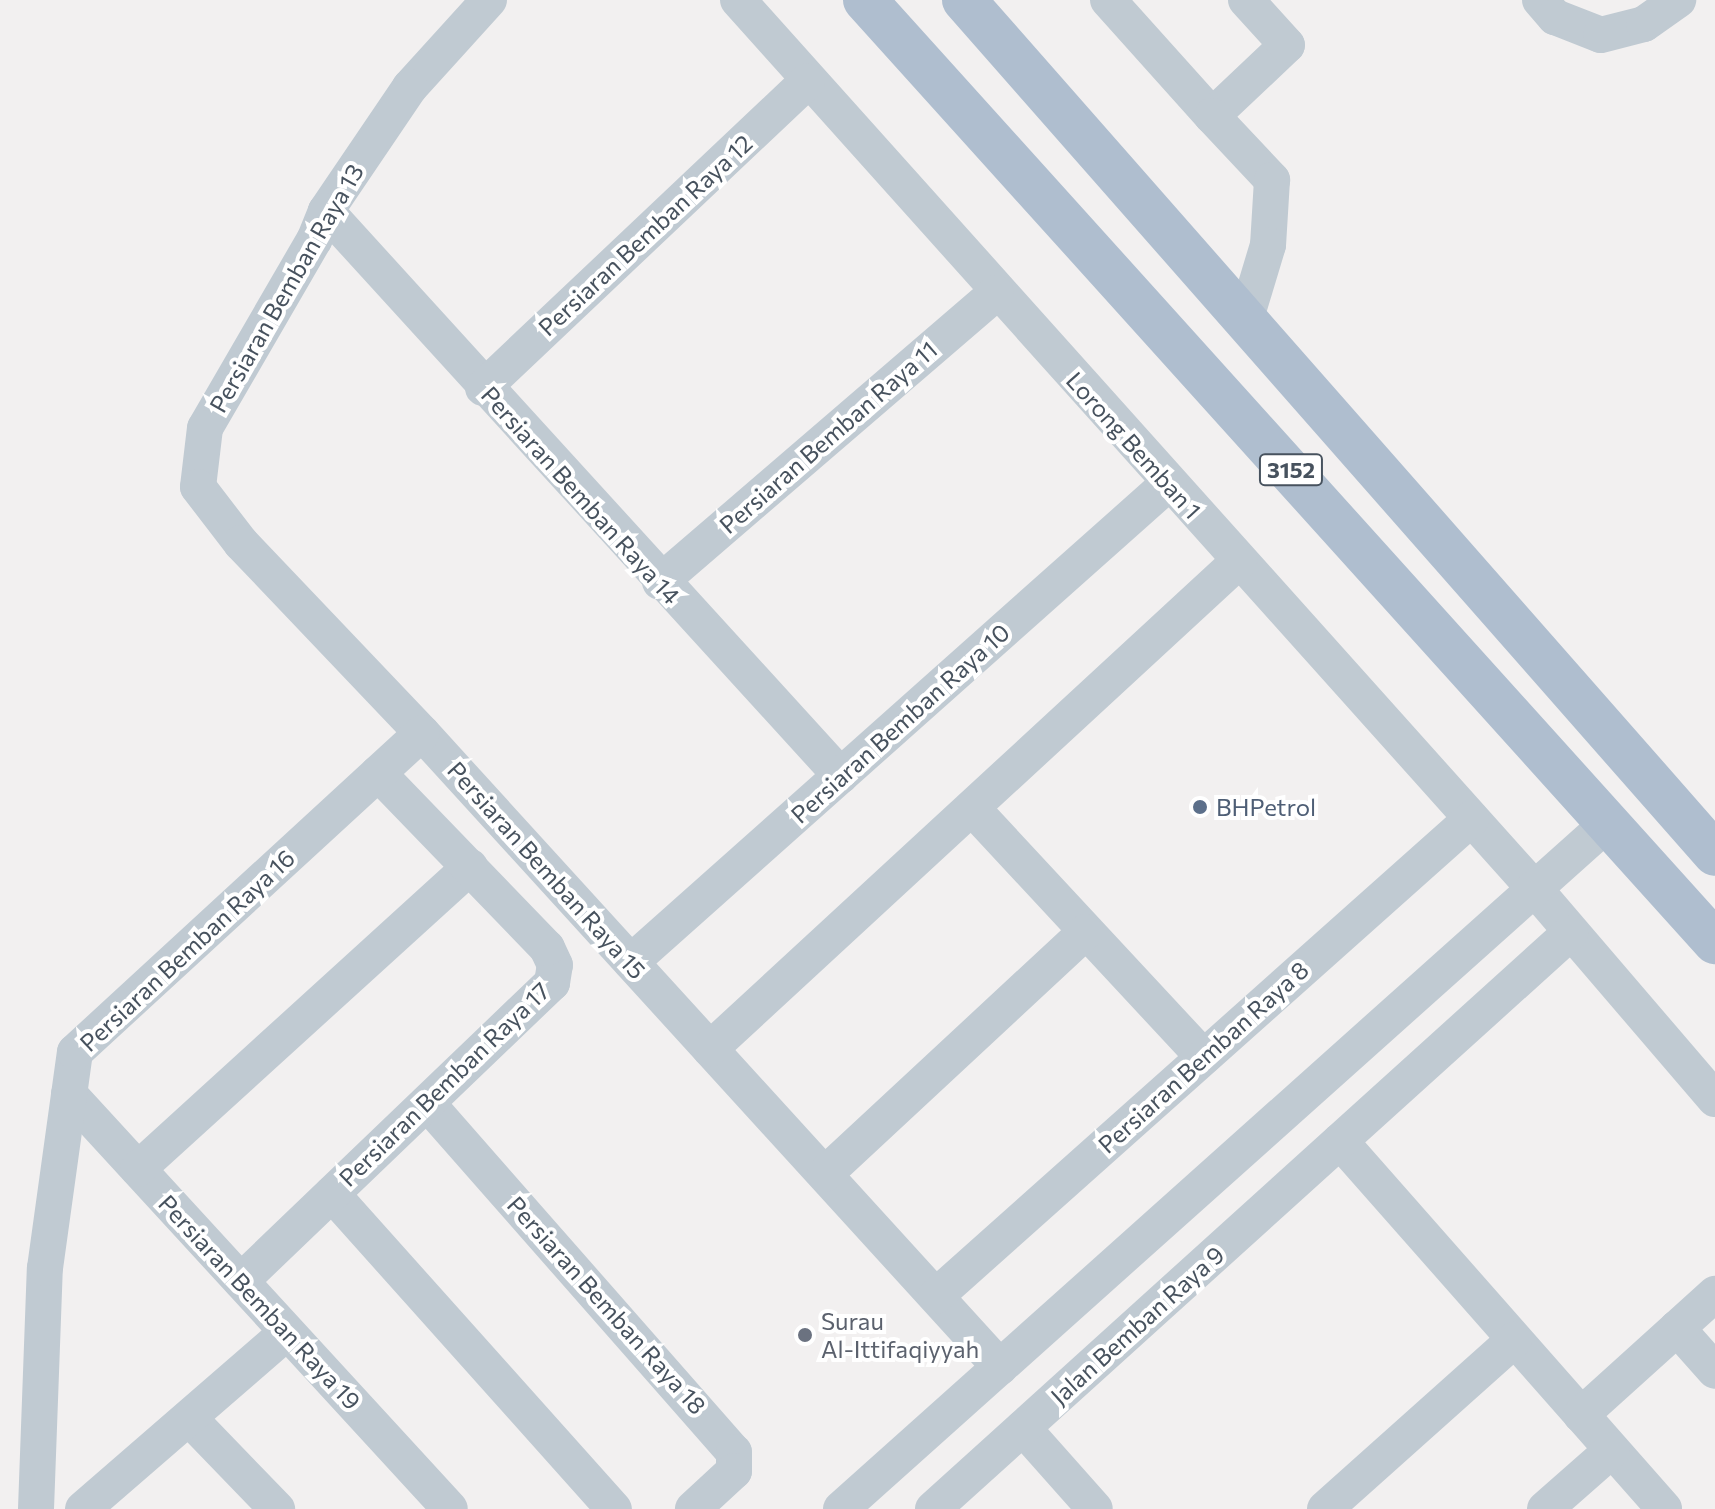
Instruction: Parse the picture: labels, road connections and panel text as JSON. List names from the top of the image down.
{
  "streets": {
    "main road": ["3152"],
    "street": [
      "Persiaran Bemban Raya 12",
      "Persiaran Bemban Raya 13",
      "Persiaran Bemban Raya 11",
      "Lorong Bemban 1",
      "Persiaran Bemban Raya 14",
      "Persiaran Bemban Raya 10",
      "Persiaran Bemban Raya 15",
      "Persiaran Bemban Raya 16",
      "Persiaran Bemban Raya 8",
      "Persiaran Bemban Raya 17",
      "Persiaran Bemban Raya 19",
      "Persiaran Bemban Raya 18",
      "Jalan Bemban Raya 9"
    ]
  },
  "crossings": [
    ["Persiaran Bemban Raya 12", "Lorong Bemban 1"],
    ["Persiaran Bemban Raya 12", "Persiaran Bemban Raya 14"],
    ["Persiaran Bemban Raya 13", "Persiaran Bemban Raya 14"],
    ["Persiaran Bemban Raya 13", "Persiaran Bemban Raya 15"],
    ["Persiaran Bemban Raya 11", "Lorong Bemban 1"],
    ["Persiaran Bemban Raya 11", "Persiaran Bemban Raya 14"],
    ["Lorong Bemban 1", "Persiaran Bemban Raya 10"],
    ["Lorong Bemban 1", "Persiaran Bemban Raya 8"],
    ["Lorong Bemban 1", "Jalan Bemban Raya 9"],
    ["Persiaran Bemban Raya 14", "Persiaran Bemban Raya 10"],
    ["Persiaran Bemban Raya 10", "Persiaran Bemban Raya 15"],
    ["Persiaran Bemban Raya 15", "Persiaran Bemban Raya 16"],
    ["Persiaran Bemban Raya 15", "Persiaran Bemban Raya 8"],
    ["Persiaran Bemban Raya 16", "Persiaran Bemban Raya 17"],
    ["Persiaran Bemban Raya 16", "Persiaran Bemban Raya 19"],
    ["Persiaran Bemban Raya 17", "Persiaran Bemban Raya 19"],
    ["Persiaran Bemban Raya 17", "Persiaran Bemban Raya 18"]
  ],
  "places": ["BHPetrol", "Surau Al-Ittifaqiyyah"]
}
